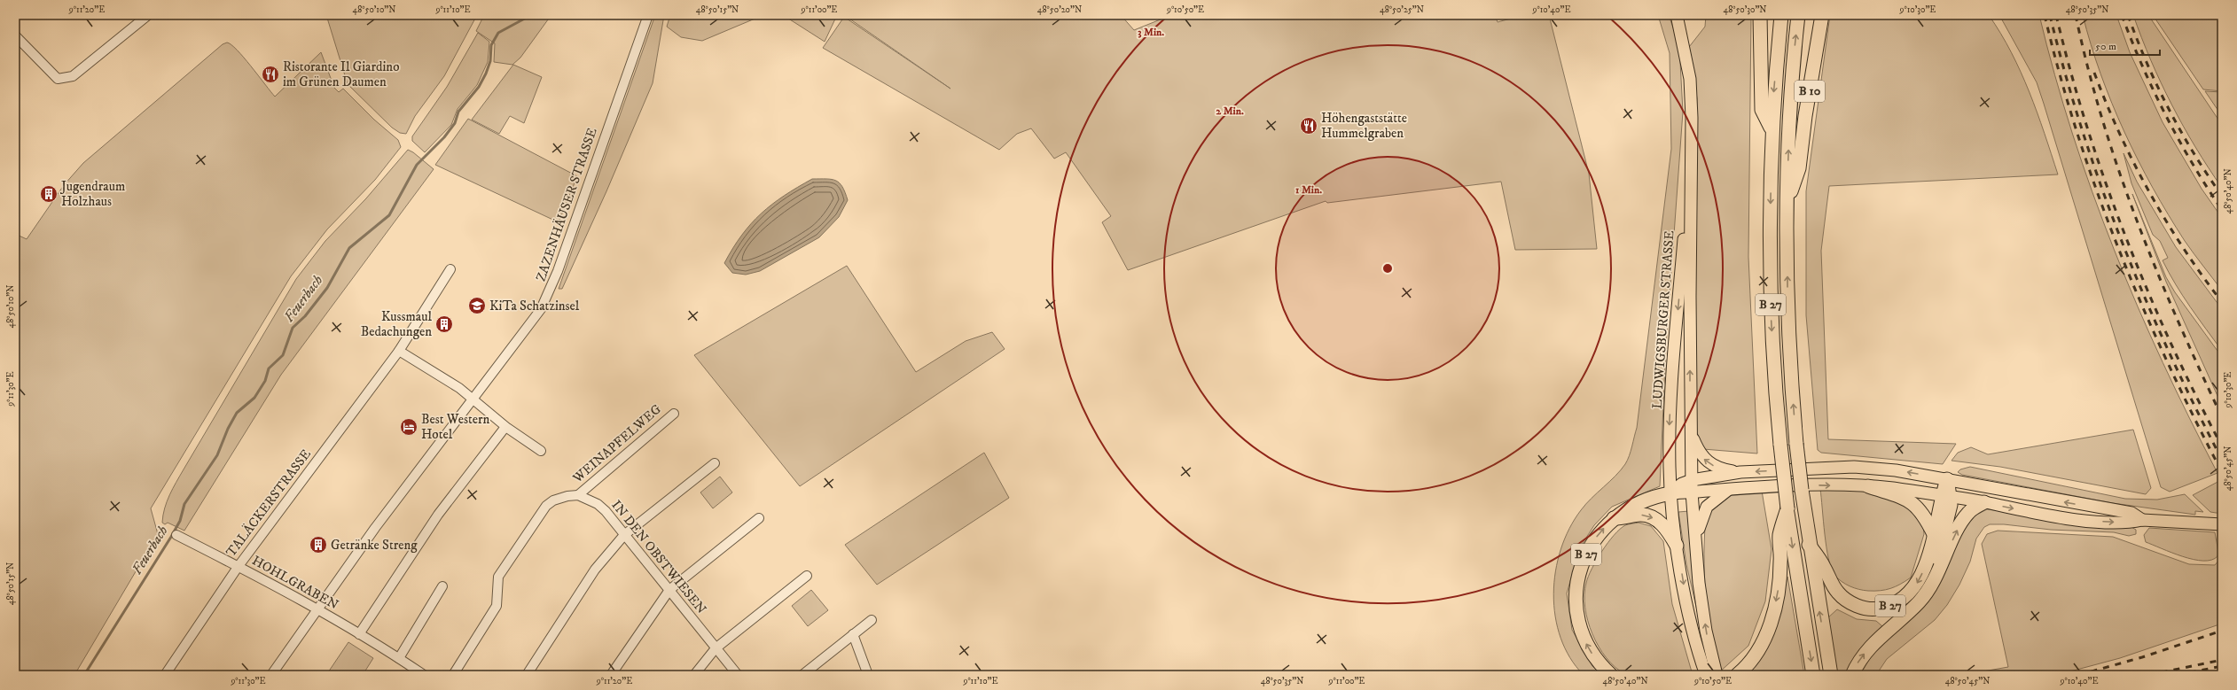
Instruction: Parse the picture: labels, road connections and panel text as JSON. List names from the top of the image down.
{
  "streets": {
    "highway": ["B 10", "B 27"],
    "main road": ["LUDWIGSBURGER STRASSE"],
    "street": [
      "ZAZENHÄUSER STRASSE",
      "WEINAPFELWEG",
      "TALÄCKERSTRASSE",
      "IN DEN OBSTWIESEN",
      "HOHLGRABEN"
    ]
  },
  "crossings": [
    ["B 10", "B 27"],
    ["ZAZENHÄUSER STRASSE", "HOHLGRABEN"],
    ["B 27", "LUDWIGSBURGER STRASSE"],
    ["WEINAPFELWEG", "IN DEN OBSTWIESEN"],
    ["TALÄCKERSTRASSE", "HOHLGRABEN"]
  ],
  "water": ["Feuerbach"],
  "places": {
    "restaurant": ["Ristorante Il Giardino im Grünen Daumen", "Höhengaststätte Hummelgraben"],
    "building": ["Jugendraum Holzhaus", "Kussmaul Bedachungen", "Getränke Streng"],
    "school or university": ["KiTa Schatzinsel"],
    "hotel": ["Best Western Hotel"]
  },
  "scale_bar": "50 m",
  "coordinates": [
    "9°11'20\"E",
    "48°50'10\"N",
    "9°11'10\"E",
    "48°50'15\"N",
    "9°11'00\"E",
    "48°50'20\"N",
    "9°10'50\"E",
    "48°50'25\"N",
    "9°10'40\"E",
    "48°50'30\"N",
    "9°10'30\"E",
    "48°50'35\"N",
    "48°50'40\"N",
    "9°11'30\"E",
    "48°50'45\"N"
  ],
  "rings": ["3 Min.", "2 Min.", "1 Min."]
}
